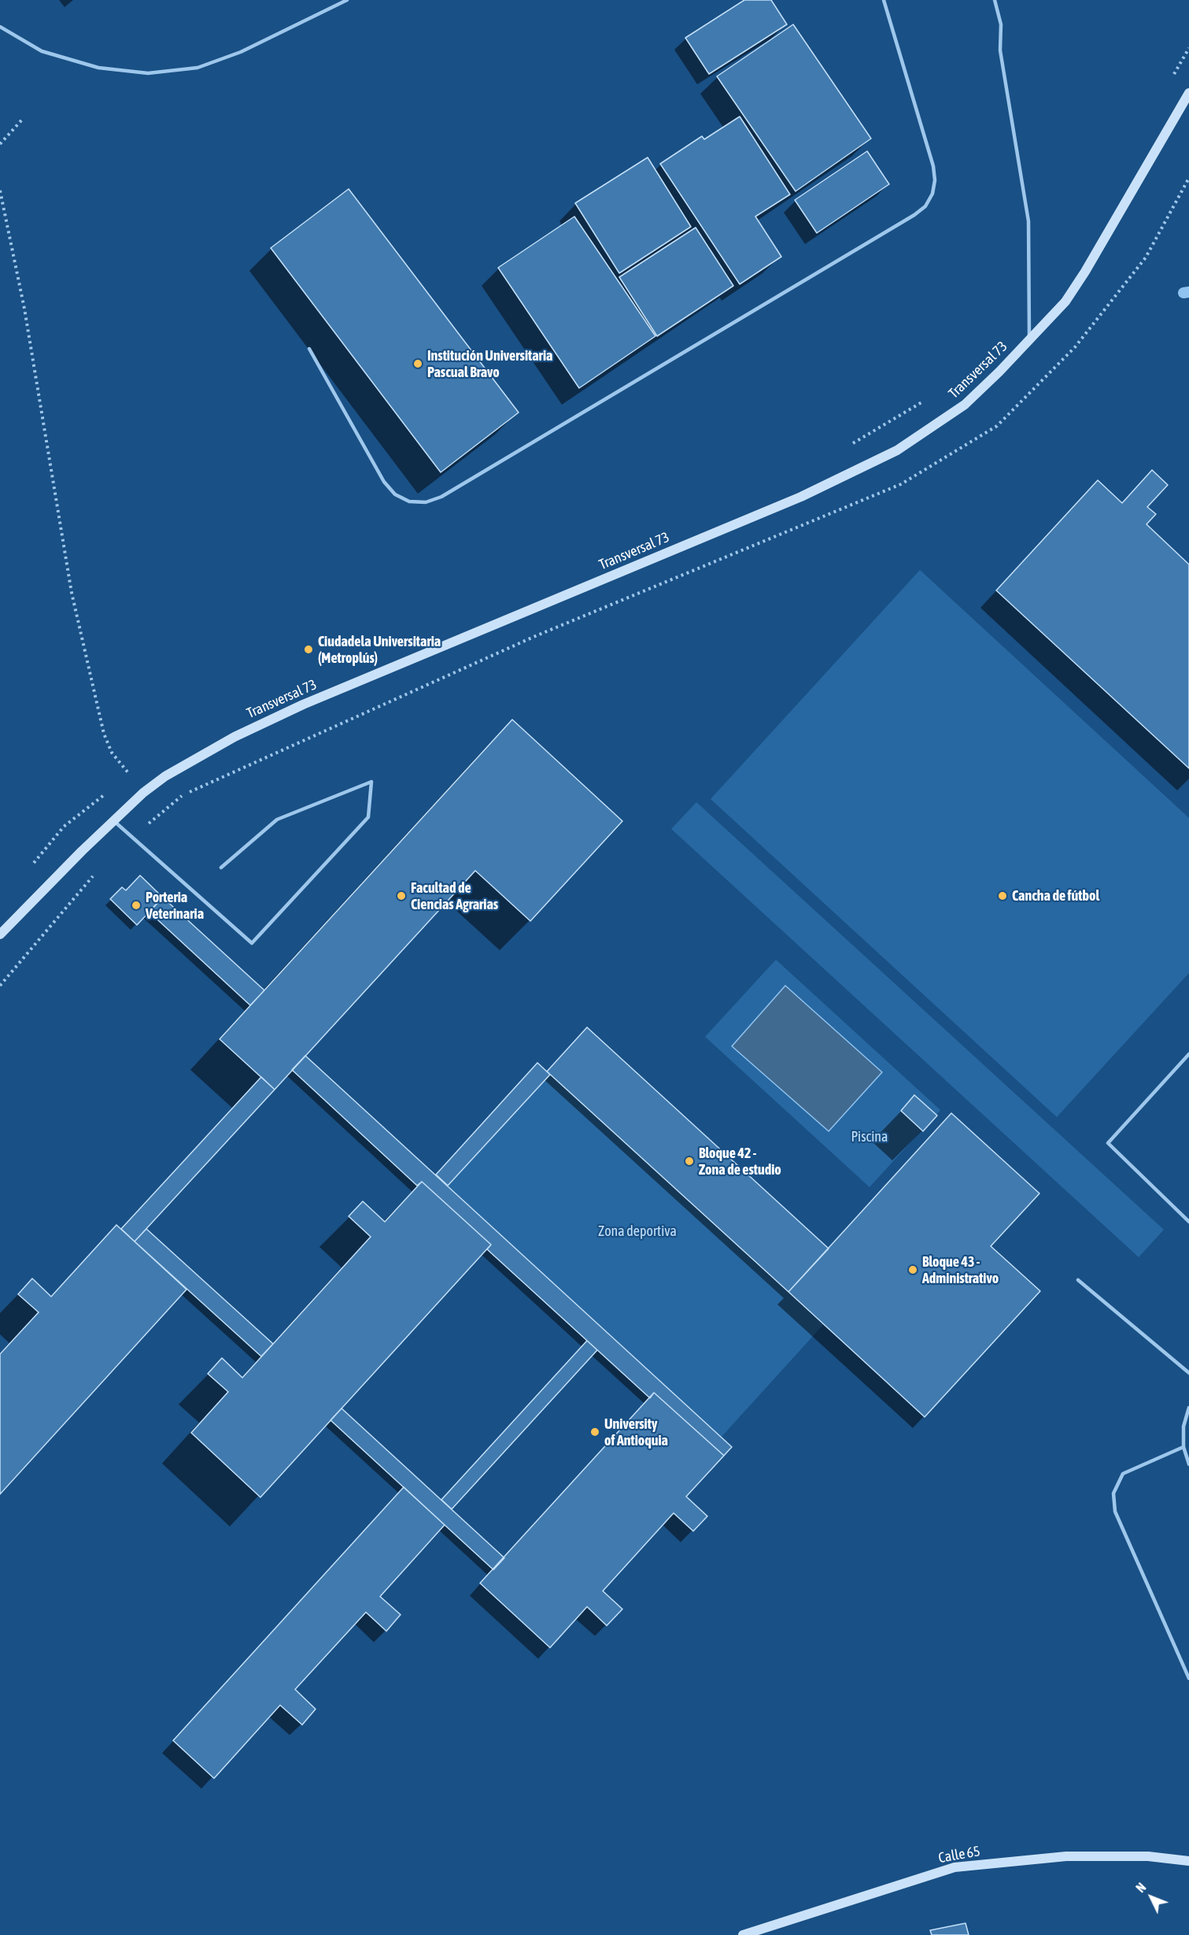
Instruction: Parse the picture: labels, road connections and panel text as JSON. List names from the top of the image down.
{
  "streets": {
    "main road": ["Transversal 73", "Calle 65"]
  },
  "parks": ["Piscina", "Zona deportiva"],
  "places": [
    "Institución Universitaria Pascual Bravo",
    "Ciudadela Universitaria (Metroplús)",
    "Facultad de Ciencias Agrarias",
    "Cancha de fútbol",
    "Porteria Veterinaria",
    "Bloque 42 - Zona de estudio",
    "Bloque 43 - Administrativo",
    "University of Antioquia"
  ],
  "north": "top left"
}
